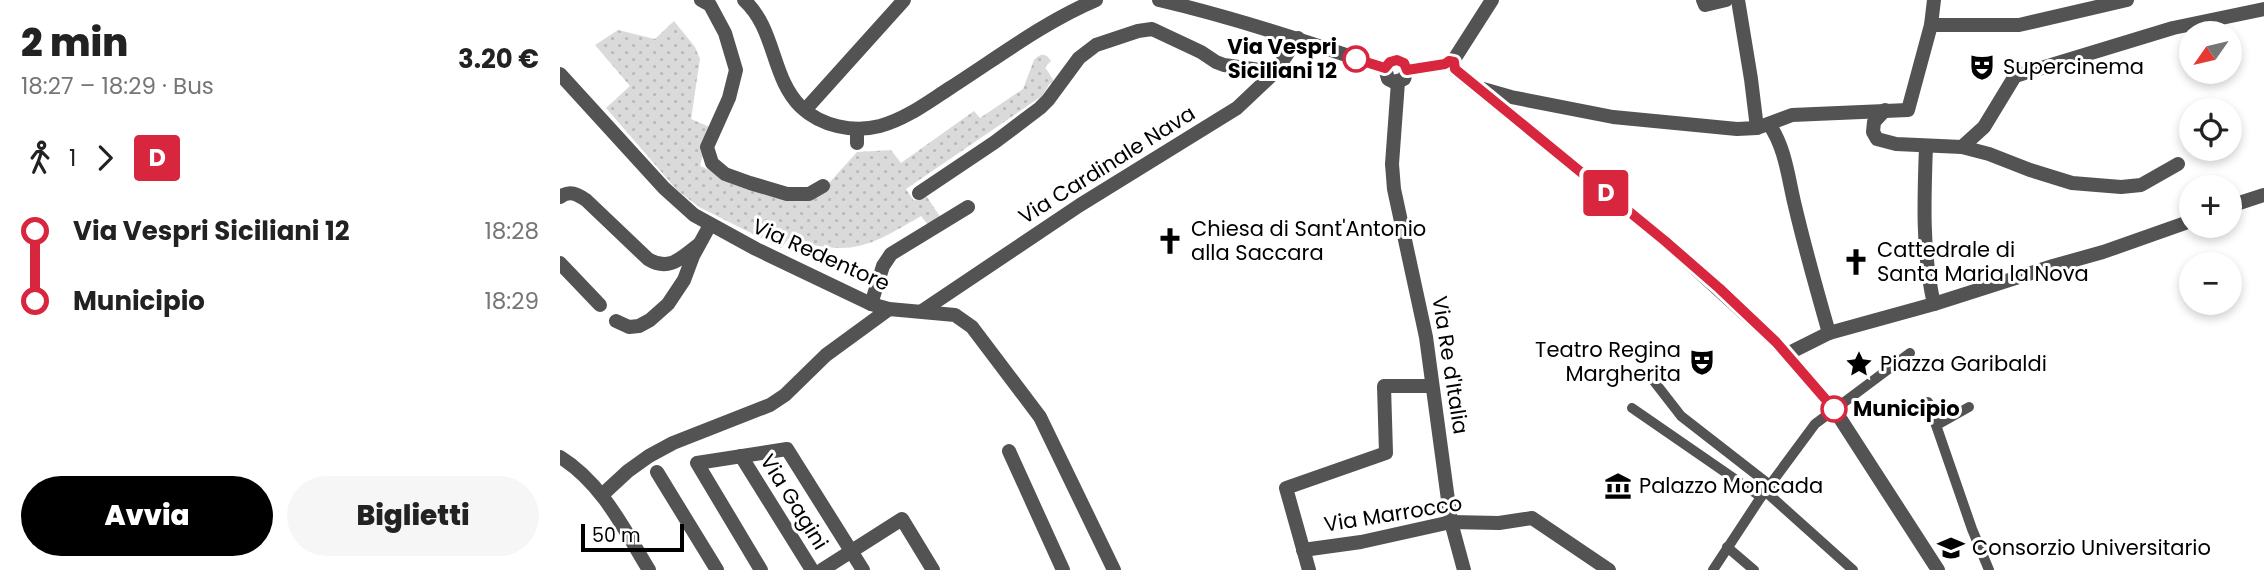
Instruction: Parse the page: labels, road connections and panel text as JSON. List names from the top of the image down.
{
  "streets": {
    "street": [
      "Via Cardinale Nava",
      "Via Redentore",
      "Via Re d'Italia",
      "Via Gagini",
      "Via Marrocco"
    ]
  },
  "crossings": [
    ["Via Cardinale Nava", "Via Redentore"],
    ["Via Re d'Italia", "Via Marrocco"]
  ],
  "places": {
    "other": ["Via Vespri Siciliani 12", "Municipio"],
    "theatre": ["Supercinema", "Teatro Regina Margherita"],
    "church": ["Chiesa di Sant'Antonio alla Saccara", "Cattedrale di Santa Maria la Nova"],
    "place": ["Piazza Garibaldi"],
    "museum": ["Palazzo Moncada"],
    "school or university": ["Consorzio Universitario"]
  },
  "lines": ["bus line D"],
  "scale_bar": "50 m",
  "north": "bottom left",
  "page": {
    "heading": ["2 min", "18:27 – 18:29 · Bus", "3.20 €"],
    "on_map": "D",
    "map_buttons": ["+", "−"],
    "legs": ["1", "D"],
    "list": [
      {
        "name": "Via Vespri Siciliani 12",
        "value": "18:28"
      },
      {
        "name": "Municipio",
        "value": "18:29"
      }
    ],
    "buttons": ["Avvia", "Biglietti"],
    "scale": "50 m"
  }
}
